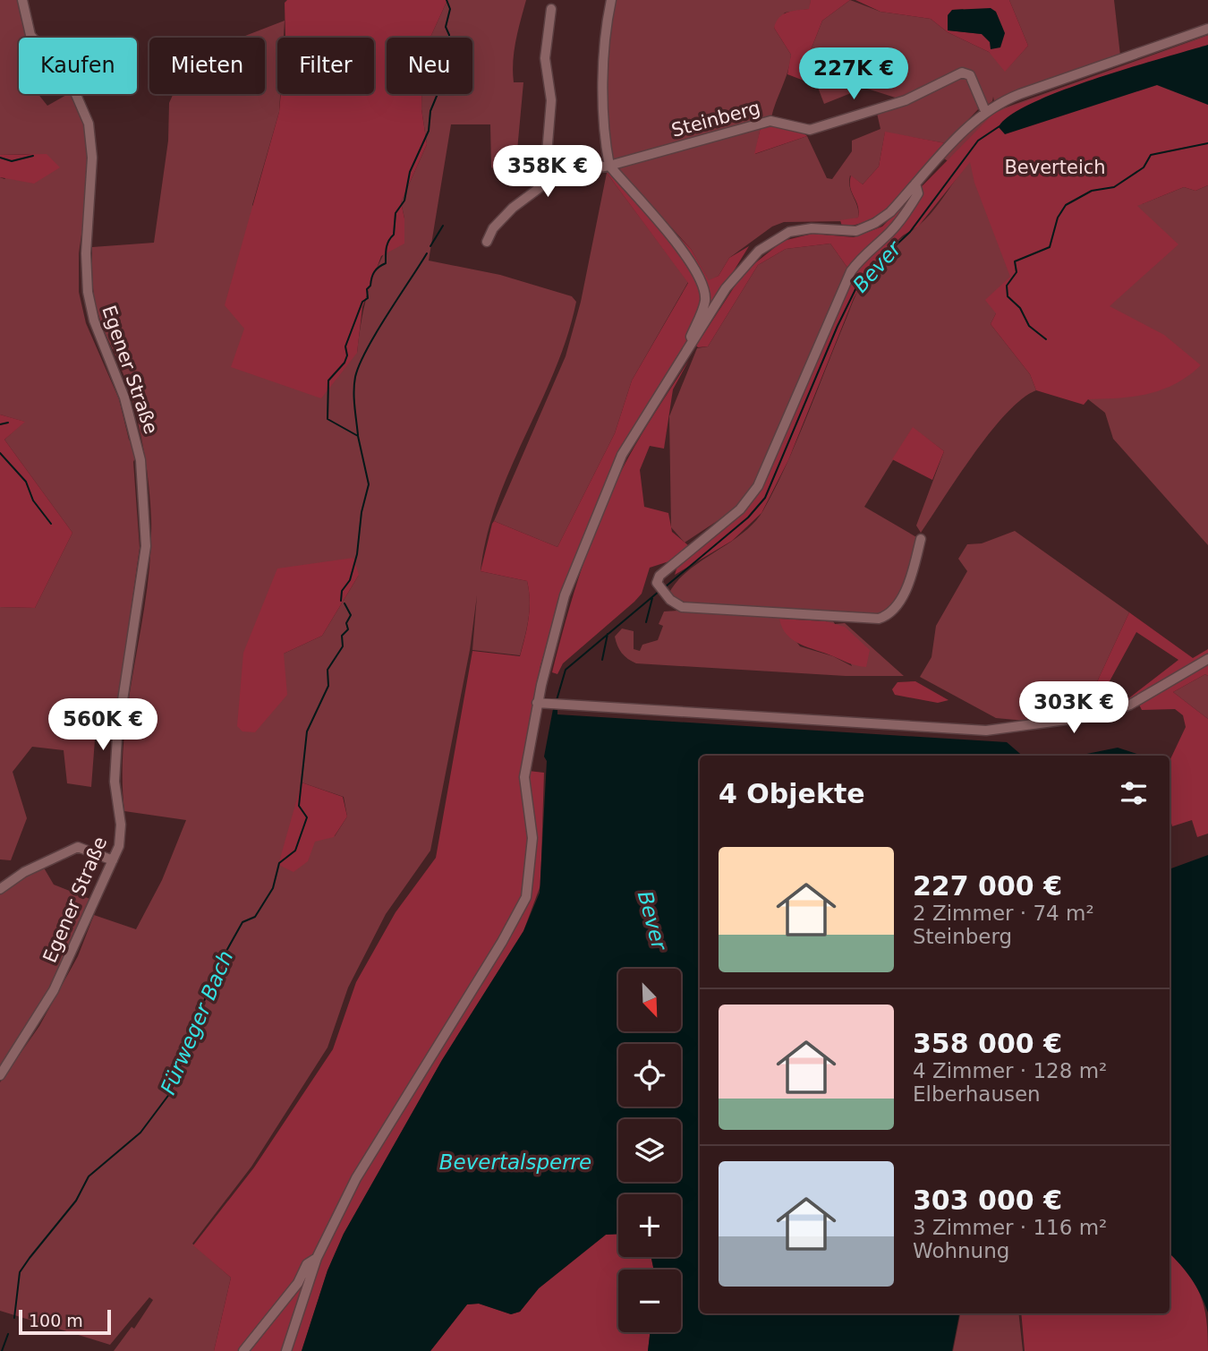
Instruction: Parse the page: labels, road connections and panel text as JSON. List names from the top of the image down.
{
  "streets": {
    "street": ["Steinberg", "Egener Straße"]
  },
  "water": ["Bever", "Fürweger Bach", "Bevertalsperre"],
  "parks": ["Beverteich"],
  "scale_bar": "100 m",
  "north": "bottom right",
  "page": {
    "chip": [
      "Kaufen",
      "Mieten",
      "Filter",
      "Neu"
    ],
    "price": [
      "227K €",
      "358K €",
      "303K €",
      "560K €"
    ],
    "heading": "4 Objekte",
    "list": [
      {
        "name": "227 000 €",
        "note": "2 Zimmer · 74 m² · Steinberg"
      },
      {
        "name": "358 000 €",
        "note": "4 Zimmer · 128 m² · Elberhausen"
      },
      {
        "name": "303 000 €",
        "note": "3 Zimmer · 116 m² · Wohnung"
      }
    ],
    "map_buttons": ["+", "−"],
    "scale": "100 m"
  }
}
